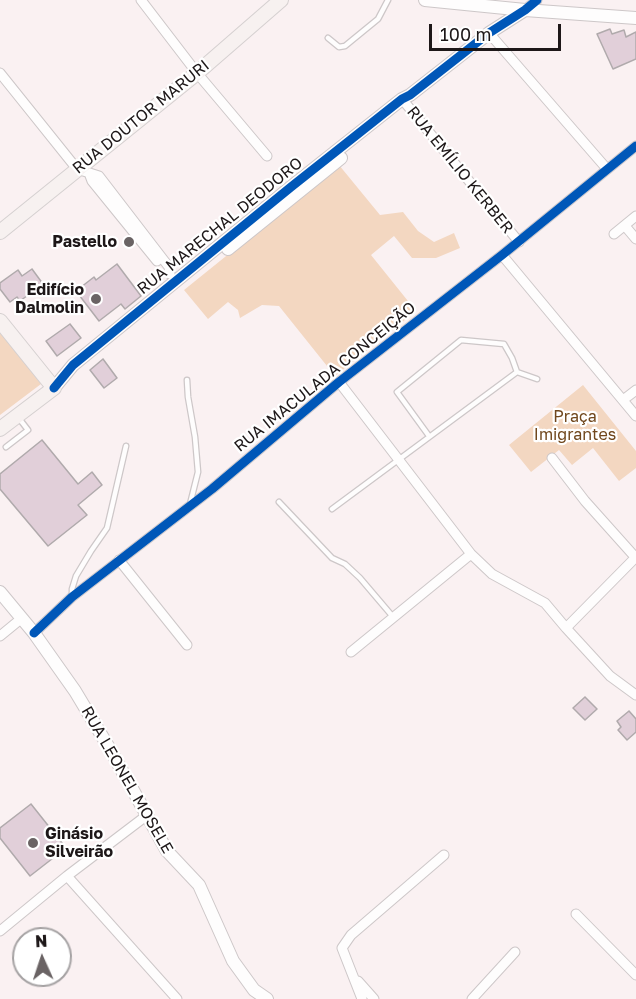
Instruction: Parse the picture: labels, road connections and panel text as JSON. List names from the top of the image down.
{
  "streets": {
    "main road": ["RUA DOUTOR MARURI", "RUA MARECHAL DEODORO"],
    "street": ["RUA EMÍLIO KERBER", "RUA IMACULADA CONCEIÇÃO", "RUA LEONEL MOSELE"]
  },
  "crossings": [
    ["RUA EMÍLIO KERBER", "RUA MARECHAL DEODORO"],
    ["RUA EMÍLIO KERBER", "RUA IMACULADA CONCEIÇÃO"],
    ["RUA IMACULADA CONCEIÇÃO", "RUA LEONEL MOSELE"]
  ],
  "parks": ["Praça Imigrantes"],
  "places": ["Pastello", "Edifício Dalmolin", "Ginásio Silveirão"],
  "scale_bar": "100 m",
  "north": "top"
}
